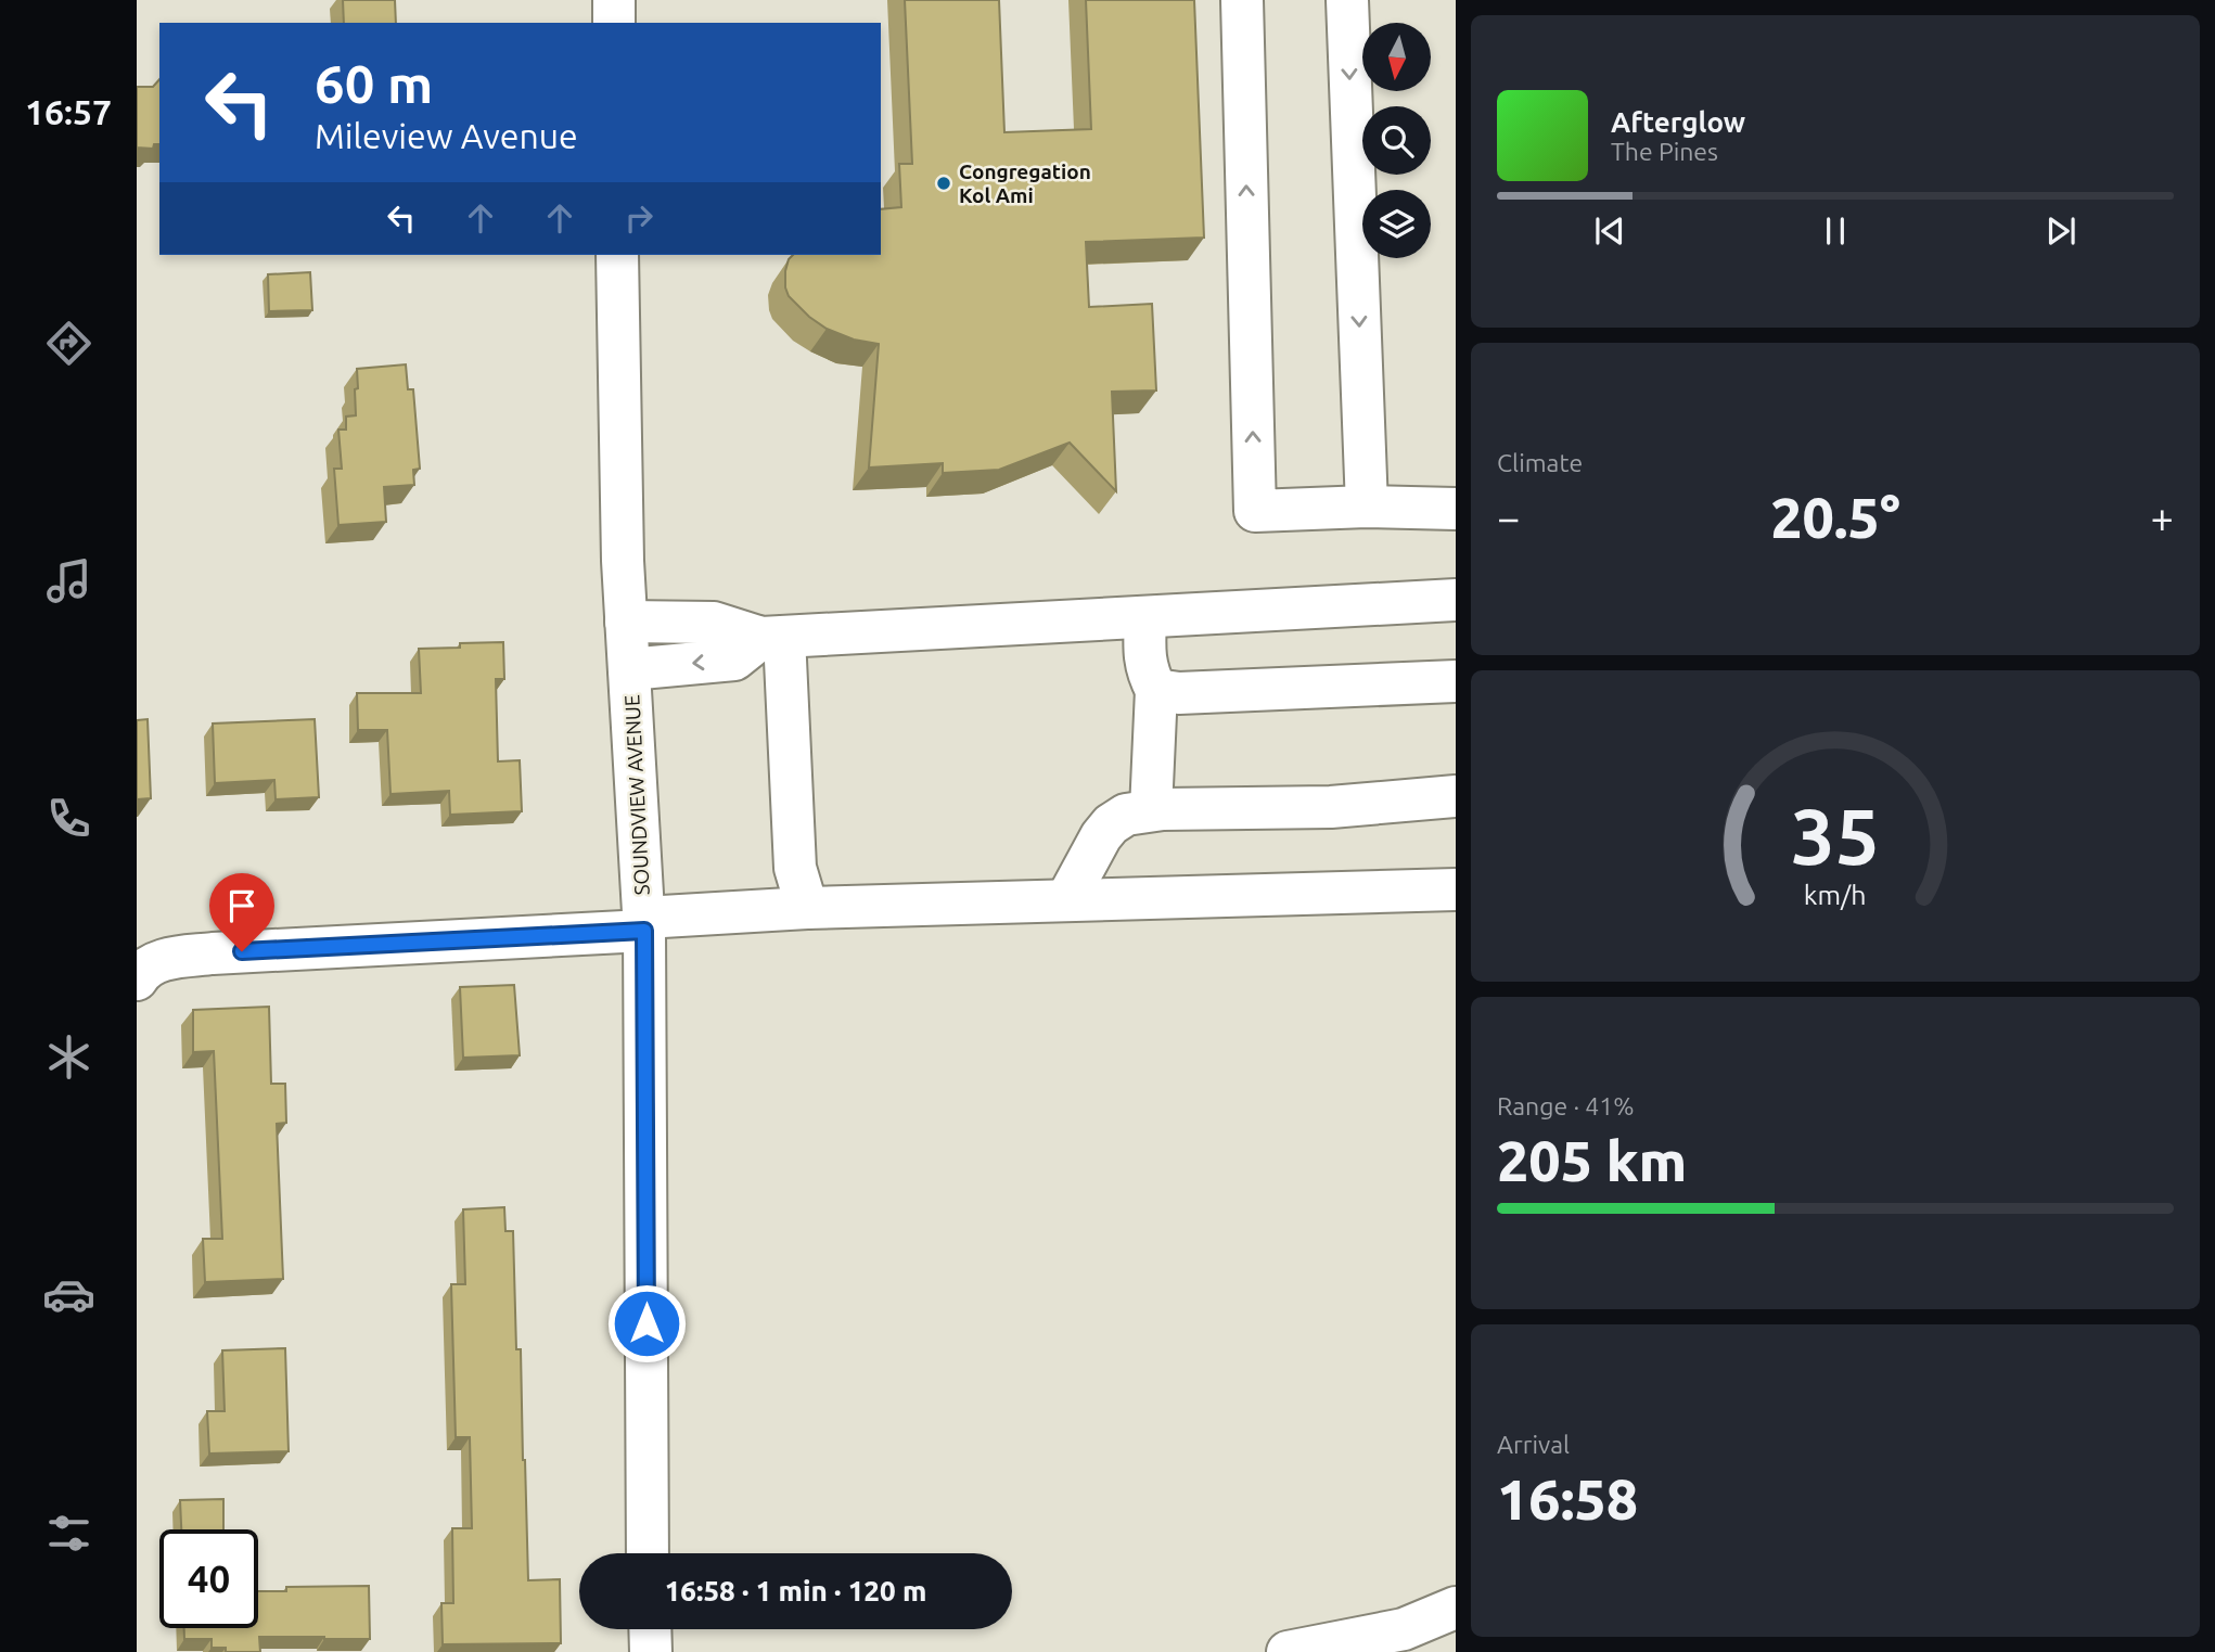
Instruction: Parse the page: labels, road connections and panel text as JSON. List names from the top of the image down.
{
  "streets": {
    "street": ["SOUNDVIEW AVENUE"]
  },
  "places": ["Congregation Kol Ami"],
  "north": "bottom",
  "page": {
    "tabs": "16:57",
    "turn": ["60 m", "Mileview Avenue"],
    "song": ["Afterglow", "The Pines"],
    "tile": [
      "Climate",
      ["Range · 41%", "205 km"],
      ["Arrival", "16:58"]
    ],
    "heat": ["−", "20.5°", "+"],
    "limit": "40",
    "trip": "16:58 · 1 min · 120 m",
    "gauge": ["35", "km/h"]
  }
}
